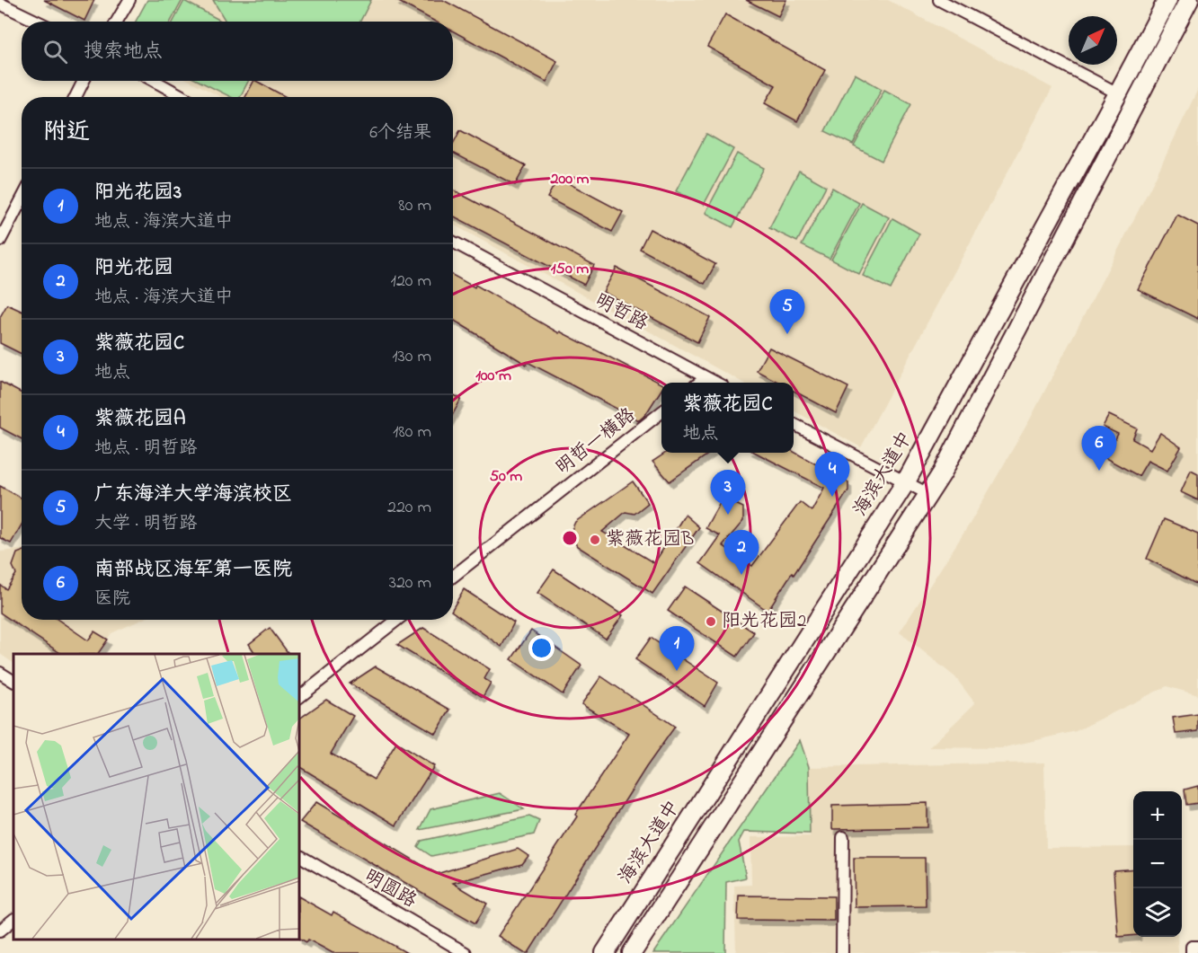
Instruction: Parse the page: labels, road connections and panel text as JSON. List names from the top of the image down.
{
  "streets": {
    "main road": ["海滨大道中"],
    "street": ["明哲路", "明哲一横路", "明圆路"]
  },
  "places": ["紫薇花园B", "阳光花园2"],
  "north": "top right",
  "page": {
    "search": "搜索地点",
    "heading": ["附近", "6个结果"],
    "list": [
      {
        "mark": "1",
        "name": "阳光花园3",
        "note": "地点 · 海滨大道中",
        "value": "80 m"
      },
      {
        "mark": "2",
        "name": "阳光花园",
        "note": "地点 · 海滨大道中",
        "value": "120 m"
      },
      {
        "mark": "3",
        "name": "紫薇花园C",
        "note": "地点",
        "value": "130 m"
      },
      {
        "mark": "4",
        "name": "紫薇花园A",
        "note": "地点 · 明哲路",
        "value": "180 m"
      },
      {
        "mark": "5",
        "name": "广东海洋大学海滨校区",
        "note": "大学 · 明哲路",
        "value": "220 m"
      },
      {
        "mark": "6",
        "name": "南部战区海军第一医院",
        "note": "医院",
        "value": "320 m"
      }
    ],
    "pins": [
      "5",
      "6",
      "4",
      "3",
      "2",
      "1"
    ],
    "popup": ["紫薇花园C", "地点"],
    "map_buttons": ["+", "−"]
  },
  "rings": [
    "200 m",
    "150 m",
    "100 m",
    "50 m"
  ]
}
